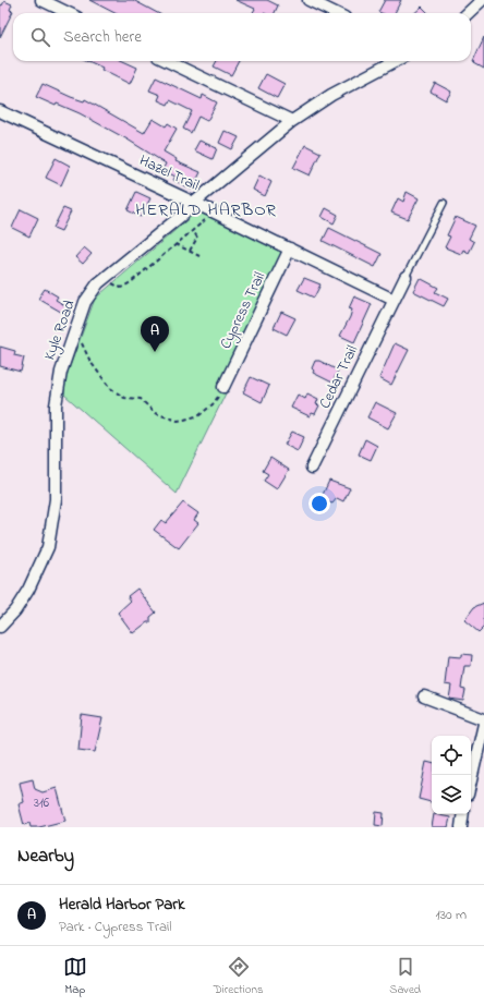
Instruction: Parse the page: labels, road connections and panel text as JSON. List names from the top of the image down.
{
  "streets": {
    "street": [
      "Hazel Trail",
      "Cypress Trail",
      "Kyle Road",
      "Cedar Trail"
    ]
  },
  "crossings": [
    ["Hazel Trail", "Cypress Trail"],
    ["Hazel Trail", "Kyle Road"],
    ["Hazel Trail", "Cedar Trail"]
  ],
  "districts": ["HERALD HARBOR"],
  "house_numbers": ["316"],
  "page": {
    "search": "Search here",
    "pins": "A",
    "heading": "Nearby",
    "list": [
      {
        "mark": "A",
        "name": "Herald Harbor Park",
        "note": "Park · Cypress Trail",
        "value": "130 m"
      }
    ],
    "nav": ["Map", "Directions", "Saved"]
  }
}
